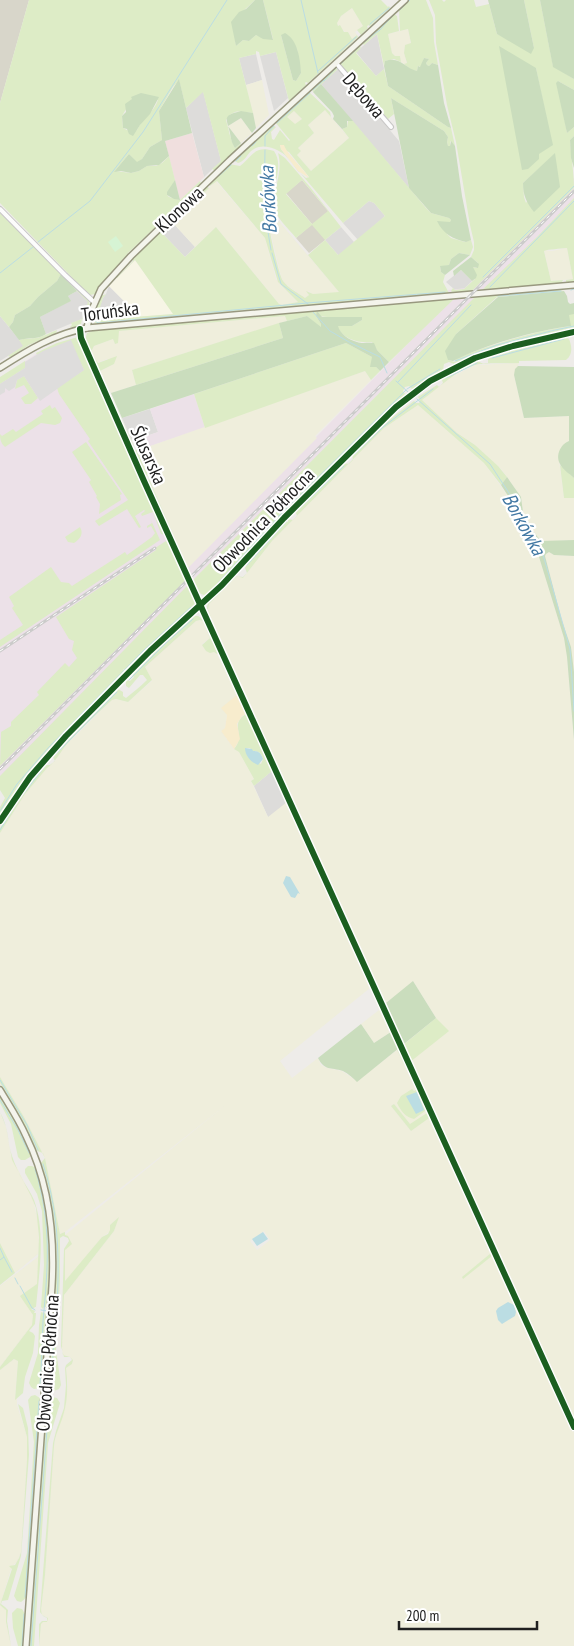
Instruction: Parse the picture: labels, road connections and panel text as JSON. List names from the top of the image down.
{
  "streets": {
    "street": [
      "Dębowa",
      "Klonowa",
      "Toruńska",
      "Ślusarska",
      "Obwodnica Północna"
    ]
  },
  "crossings": [
    ["Dębowa", "Klonowa"],
    ["Klonowa", "Toruńska"],
    ["Toruńska", "Ślusarska"],
    ["Ślusarska", "Obwodnica Północna"]
  ],
  "water": ["Borkówka"],
  "scale_bar": "200 m"
}
